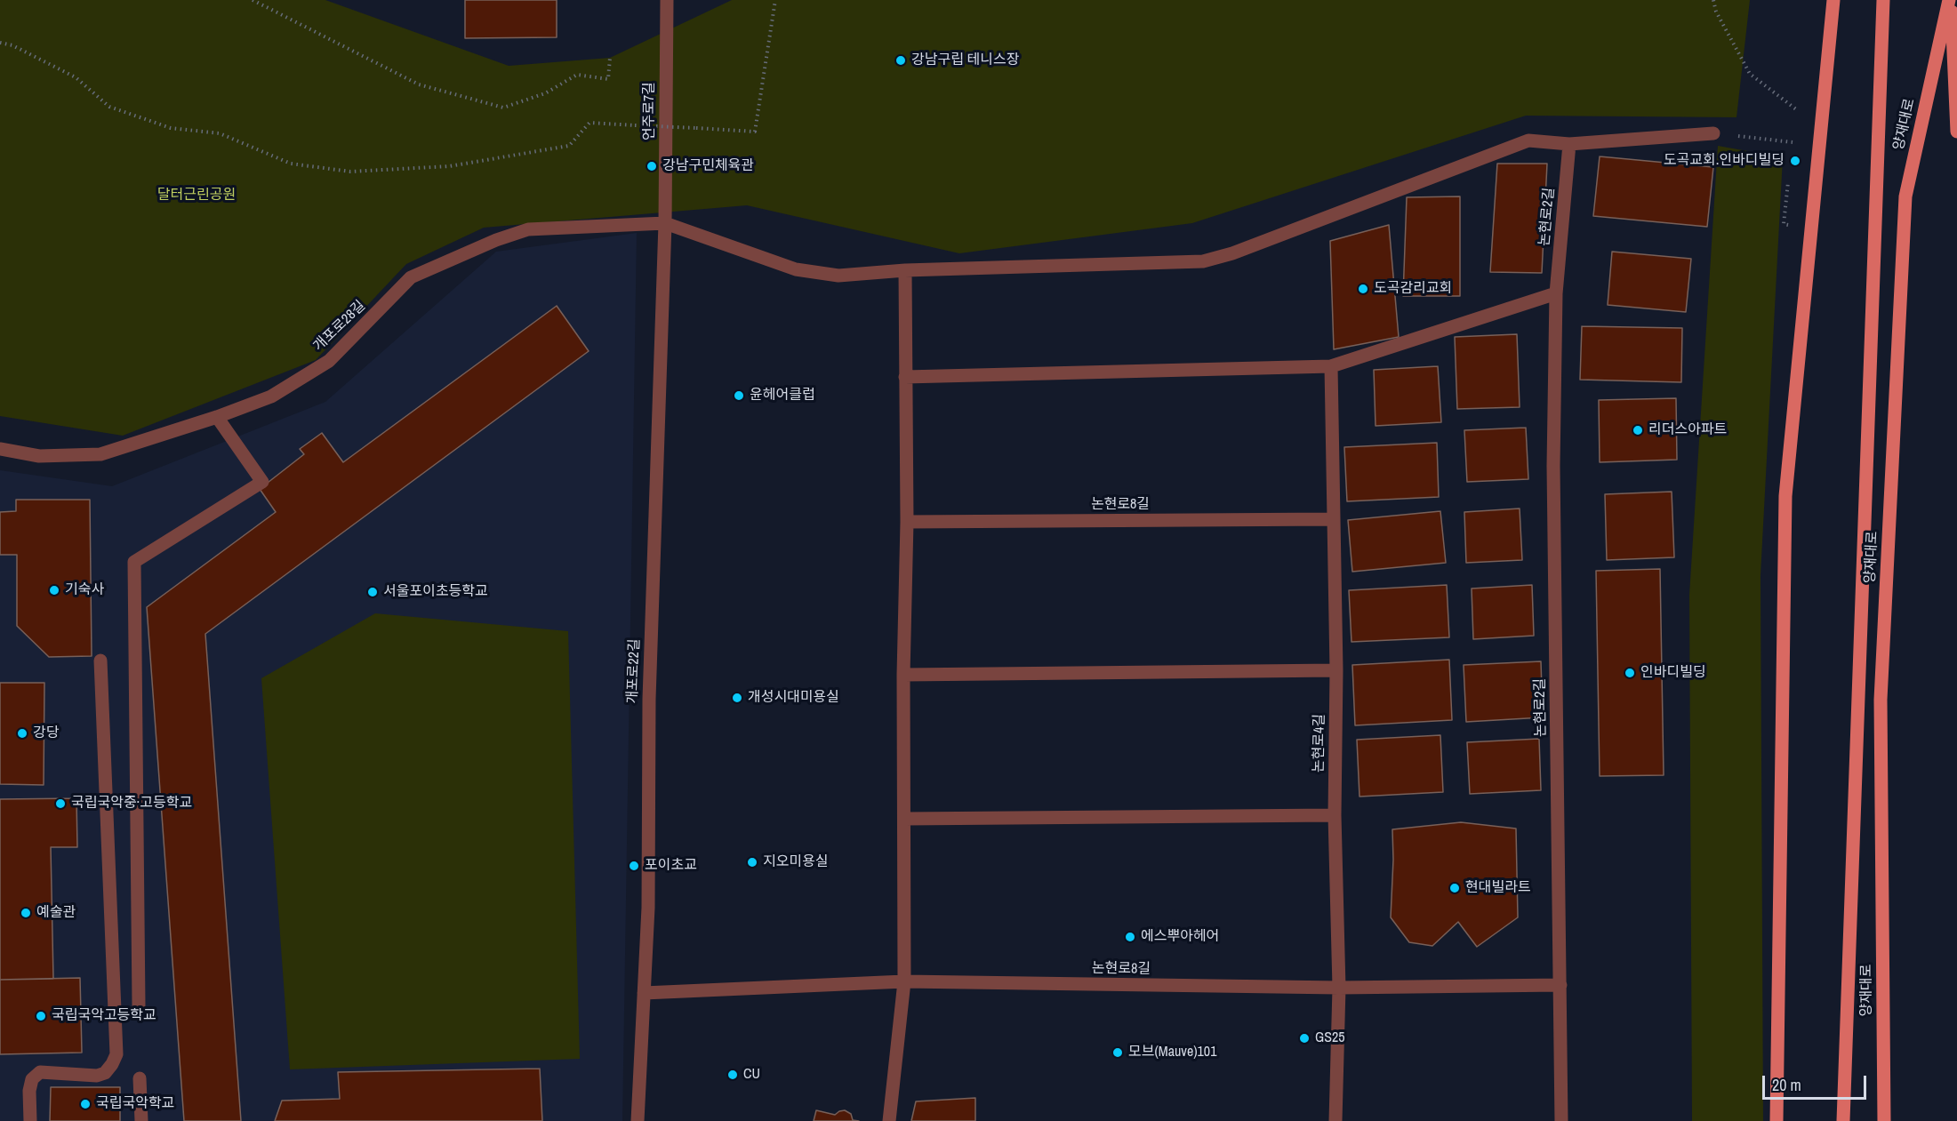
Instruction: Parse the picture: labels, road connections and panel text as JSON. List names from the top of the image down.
{
  "streets": {
    "main road": ["양재대로"],
    "street": [
      "언주로7길",
      "논현로2길",
      "개포로28길",
      "논현로8길",
      "개포로22길",
      "논현로4길"
    ]
  },
  "crossings": [
    ["언주로7길", "개포로28길"],
    ["언주로7길", "개포로22길"],
    ["논현로2길", "논현로8길"],
    ["개포로28길", "개포로22길"],
    ["논현로8길", "개포로22길"],
    ["논현로8길", "논현로4길"]
  ],
  "parks": ["달터근린공원"],
  "places": [
    "강남구립 테니스장",
    "도곡교회.인바디빌딩",
    "강남구민체육관",
    "도곡감리교회",
    "윤헤어클럽",
    "리더스아파트",
    "기숙사",
    "서울포이초등학교",
    "인바디빌딩",
    "개성시대미용실",
    "강당",
    "국립국악중·고등학교",
    "지오미용실",
    "포이초교",
    "현대빌라트",
    "예술관",
    "에스뿌아헤어",
    "국립국악고등학교",
    "GS25",
    "모브(Mauve)101",
    "CU",
    "국립국악학교"
  ],
  "scale_bar": "20 m"
}
